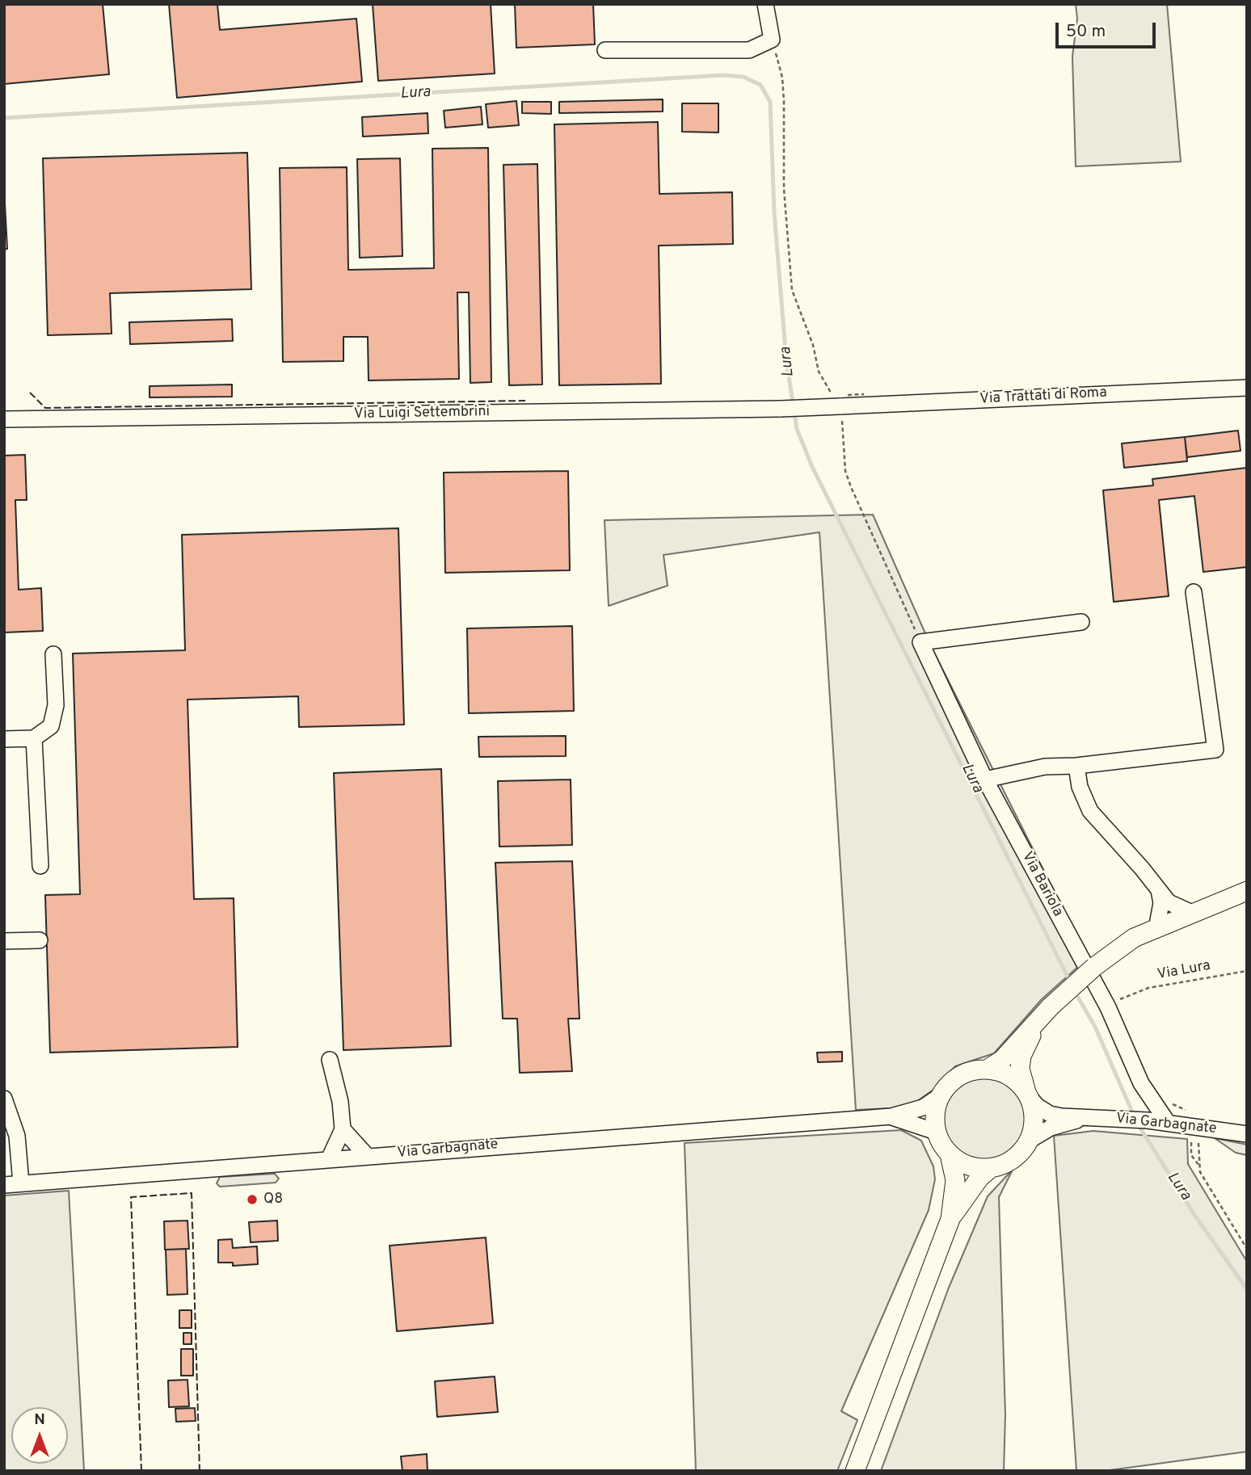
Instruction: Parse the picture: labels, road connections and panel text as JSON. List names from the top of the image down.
{
  "streets": {
    "street": [
      "Via Trattati di Roma",
      "Via Luigi Settembrini",
      "Via Bariola",
      "Via Garbagnate"
    ],
    "path": ["Via Lura"]
  },
  "crossings": [
    ["Via Trattati di Roma", "Via Luigi Settembrini"],
    ["Via Bariola", "Via Garbagnate"]
  ],
  "water": ["Lura"],
  "places": ["Q8"],
  "scale_bar": "50 m",
  "north": "top"
}
